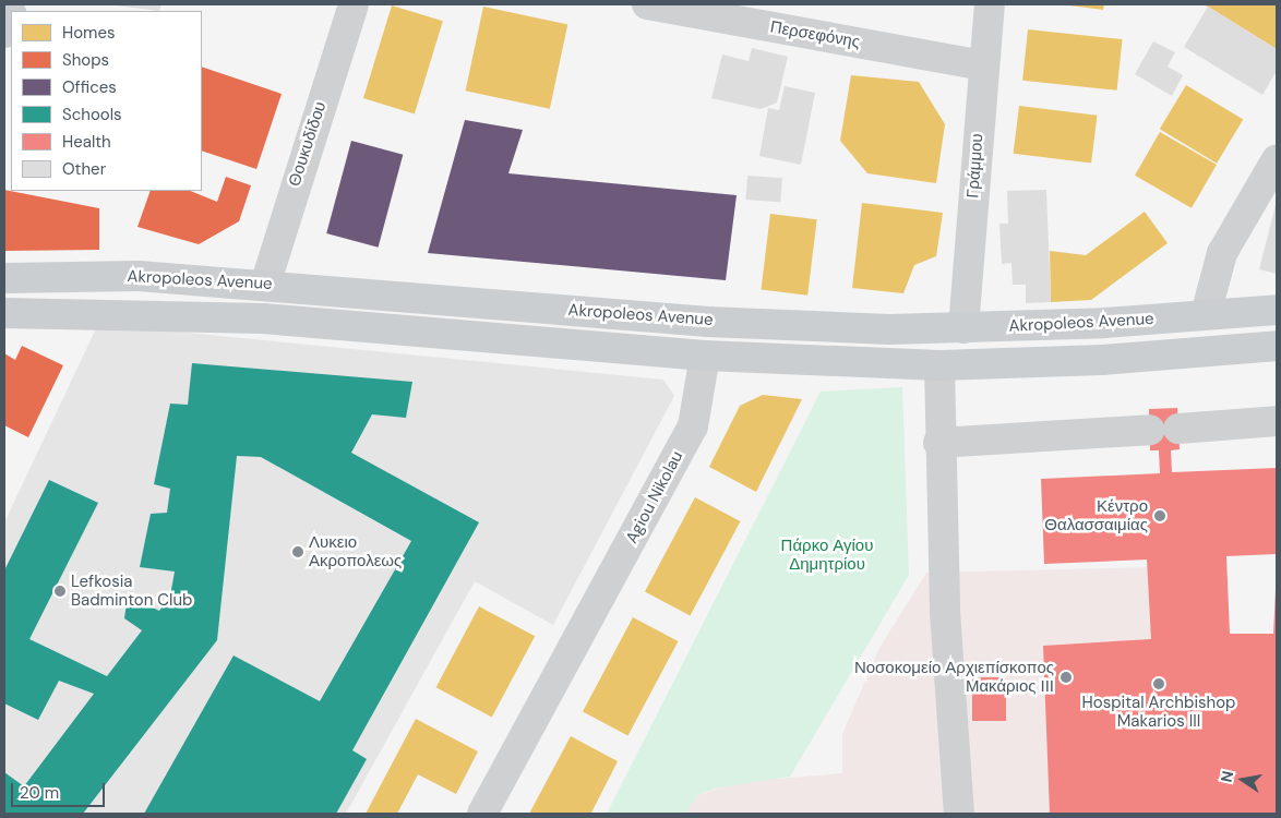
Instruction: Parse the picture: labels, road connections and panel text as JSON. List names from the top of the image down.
{
  "streets": {
    "main road": ["Akropoleos Avenue"],
    "street": [
      "Περσεφόνης",
      "Θουκυδίδου",
      "Γράμμου",
      "Agiou Nikolau"
    ]
  },
  "crossings": [
    ["Περσεφόνης", "Γράμμου"],
    ["Θουκυδίδου", "Akropoleos Avenue"],
    ["Γράμμου", "Akropoleos Avenue"],
    ["Akropoleos Avenue", "Agiou Nikolau"]
  ],
  "parks": ["Πάρκο Αγίου Δημητρίου"],
  "places": [
    "Κέντρο Θαλασσαιμίας",
    "Λυκειο Ακροπολεως",
    "Lefkosia Badminton Club",
    "Νοσοκομείο Αρχιεπίσκοπος Μακάριος ΙΙΙ",
    "Hospital Archbishop Makarios III"
  ],
  "legend": [
    "Homes",
    "Shops",
    "Offices",
    "Schools",
    "Health",
    "Other"
  ],
  "scale_bar": "20 m",
  "north": "left"
}
